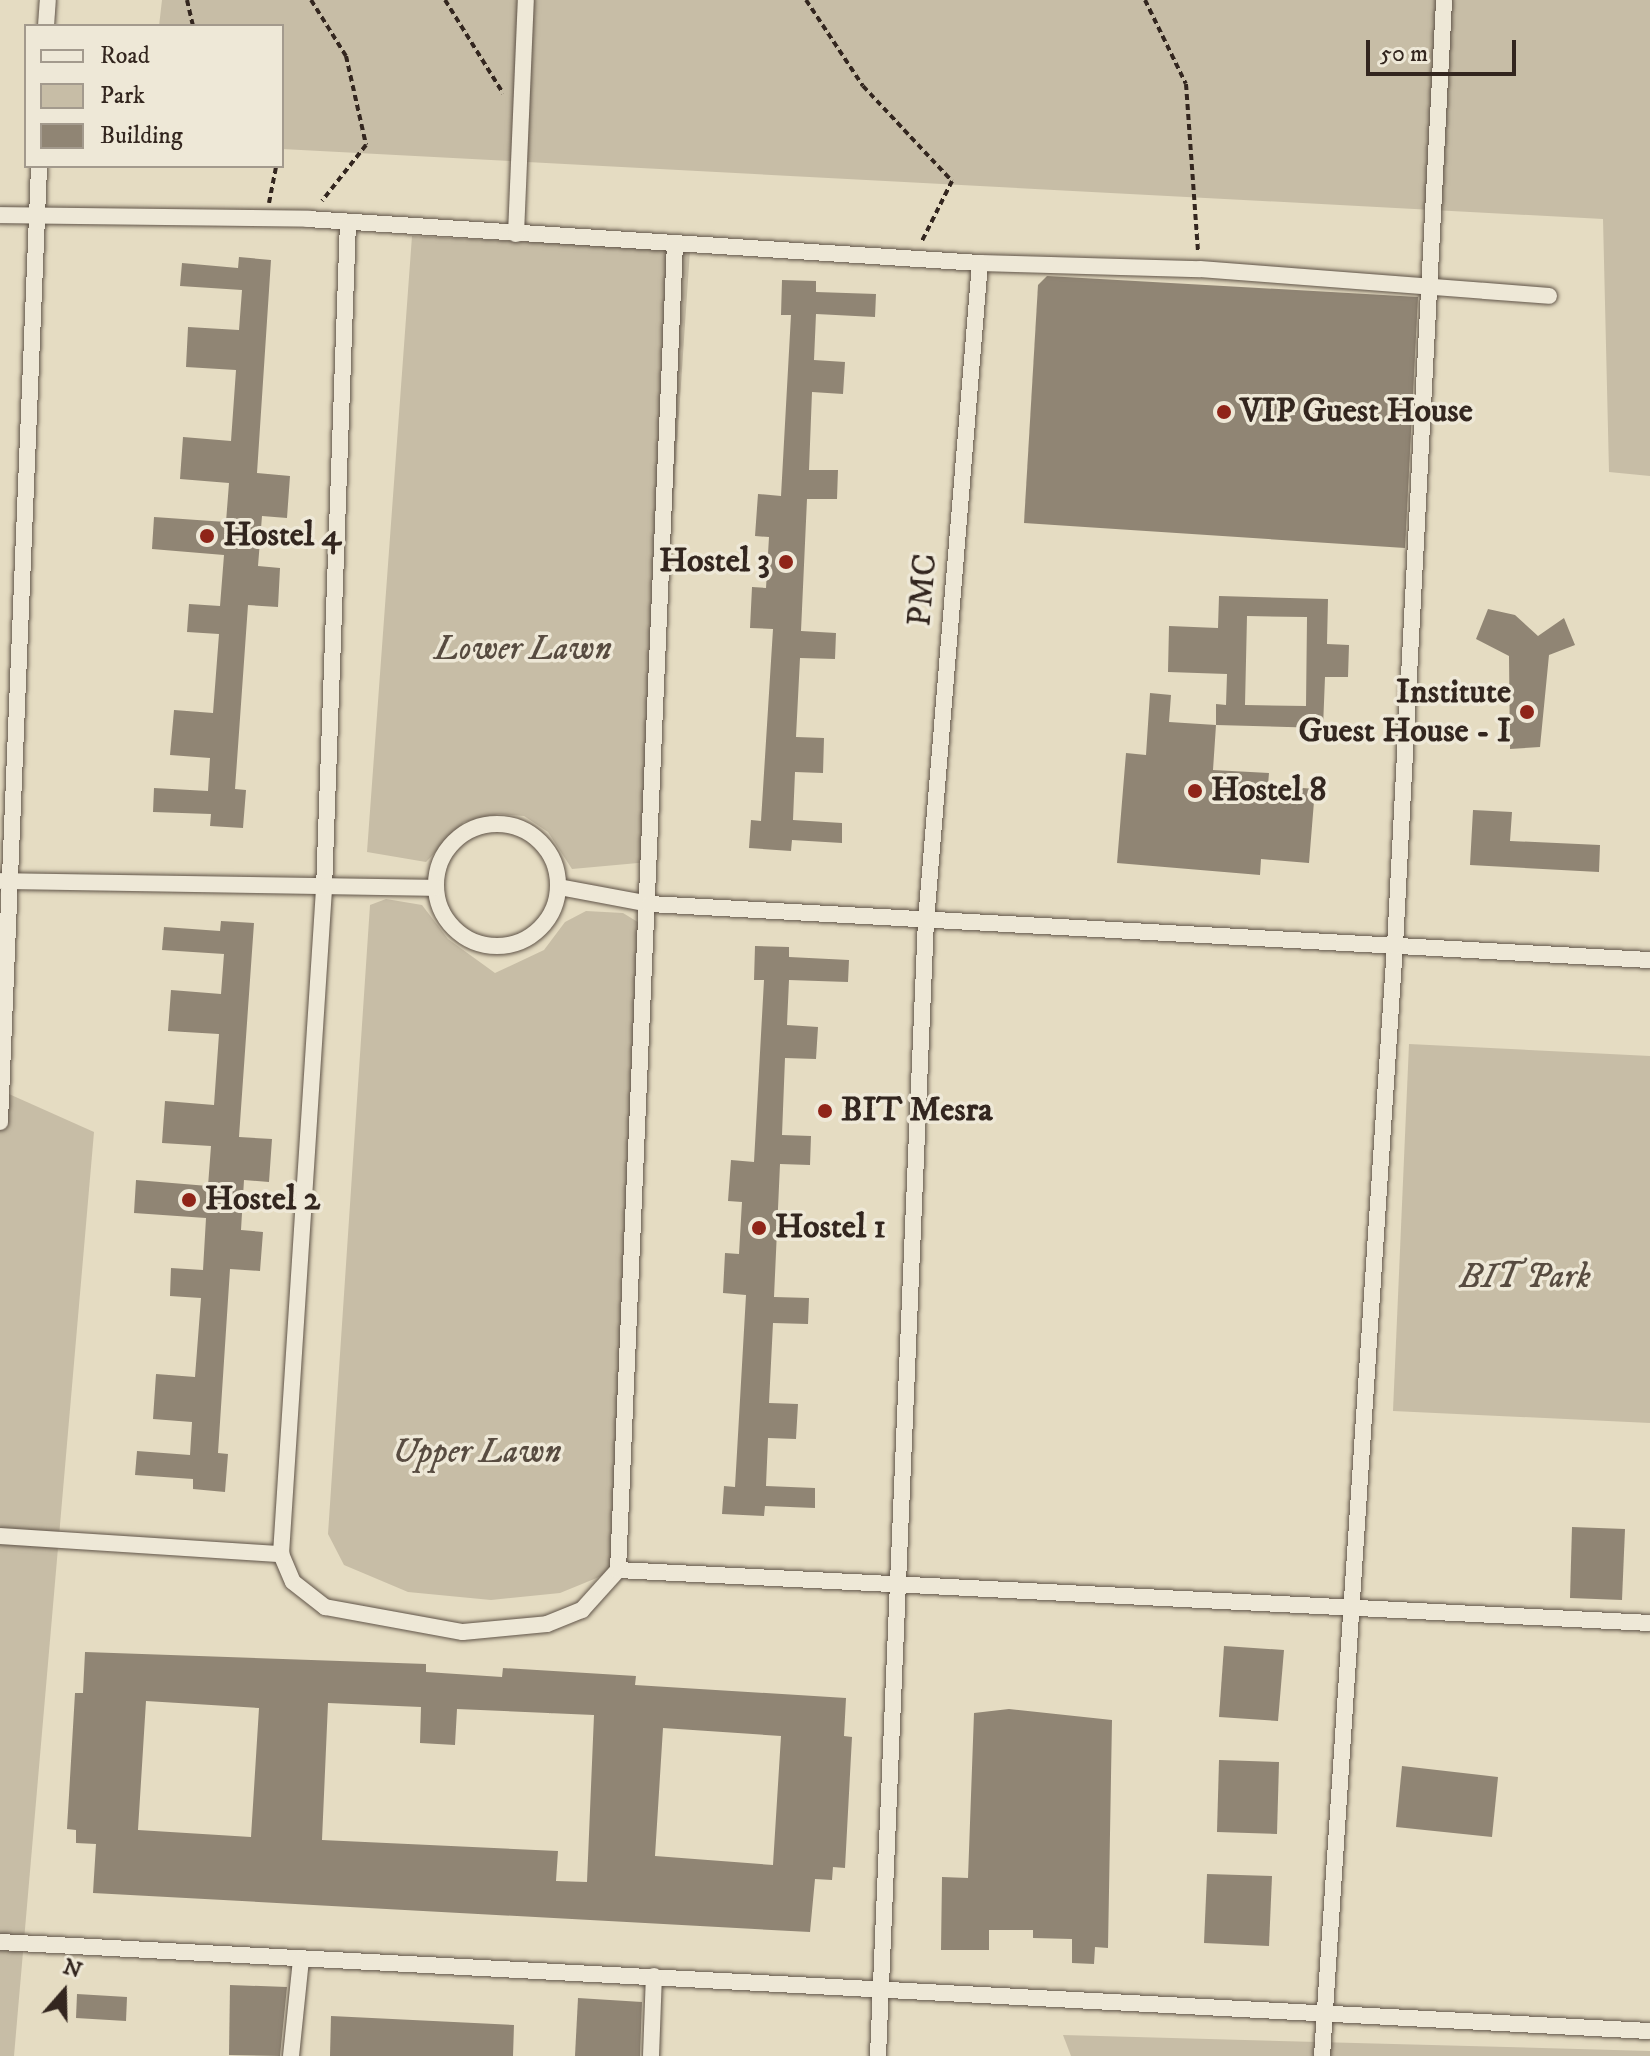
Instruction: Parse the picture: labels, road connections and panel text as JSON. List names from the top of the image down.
{
  "streets": {
    "street": ["PMC"]
  },
  "parks": ["Lower Lawn", "BIT Park", "Upper Lawn"],
  "places": [
    "VIP Guest House",
    "Hostel 4",
    "Hostel 3",
    "Institute Guest House - I",
    "Hostel 8",
    "BIT Mesra",
    "Hostel 2",
    "Hostel 1"
  ],
  "legend": ["Road", "Park", "Building"],
  "scale_bar": "50 m",
  "north": "top"
}
